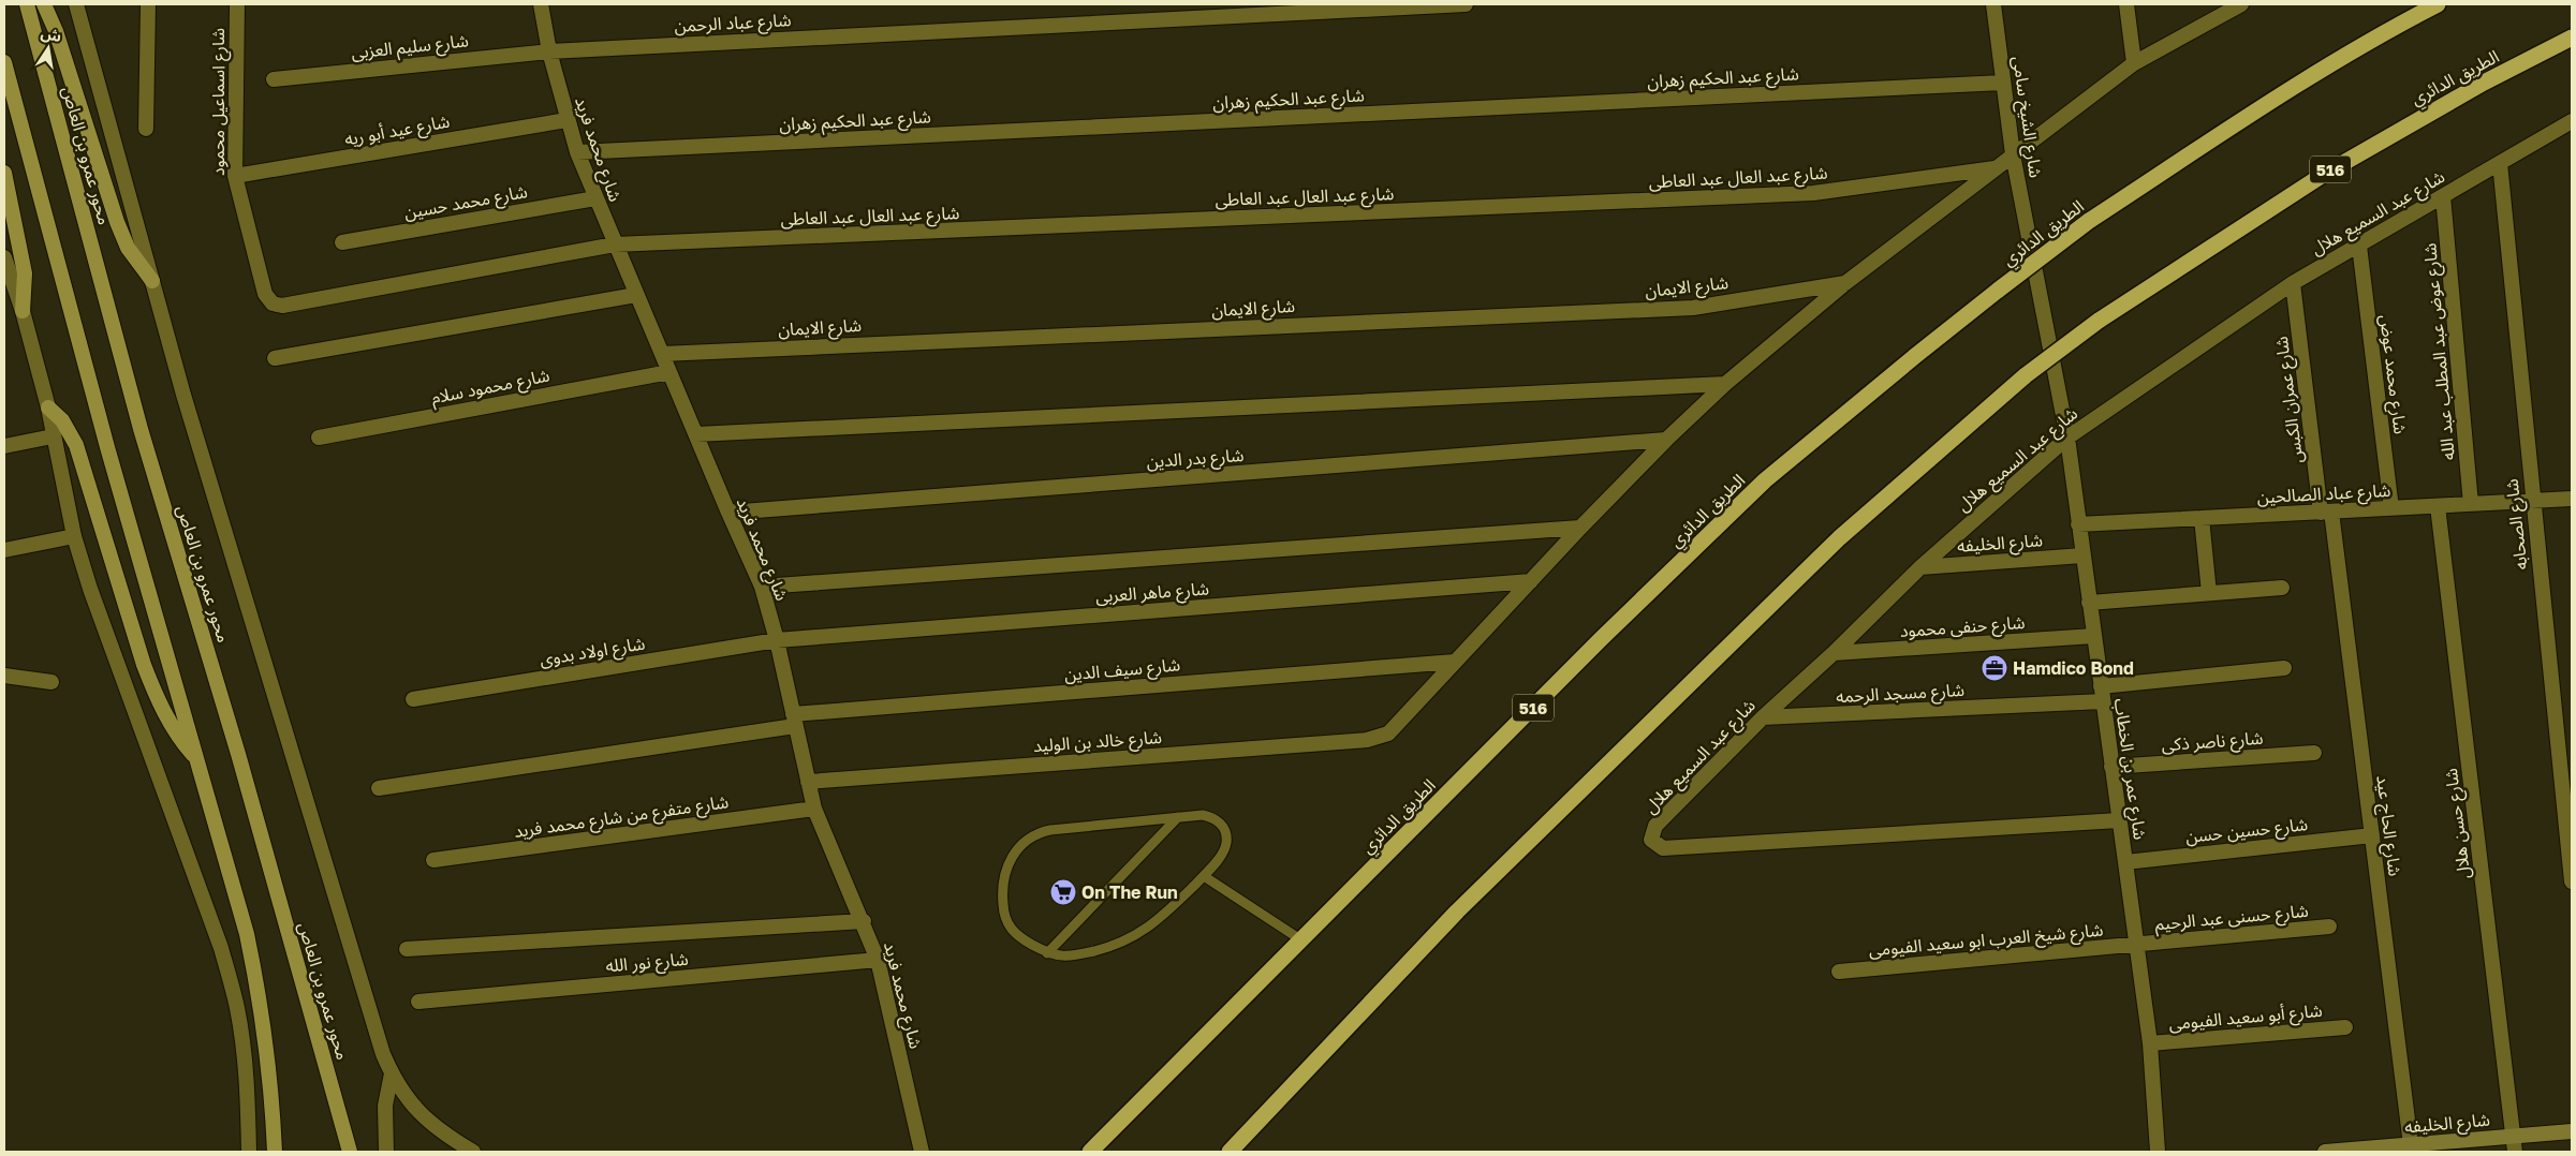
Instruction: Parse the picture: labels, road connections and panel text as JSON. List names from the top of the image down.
{
  "streets": {
    "highway": ["الطريق الدائري", "516"],
    "main road": ["محور عمرو بن العاص", "شارع الخليفه"],
    "street": [
      "شارع عباد الرحمن",
      "شارع سليم العزبى",
      "شارع عبد الحكيم زهران",
      "شارع اسماعيل محمود",
      "شارع الشيخ سامى",
      "شارع عيد أبو ريه",
      "شارع محمد فريد",
      "شارع عبد العال عبد العاطى",
      "شارع محمد حسين",
      "شارع عبد السميع هلال",
      "شارع الايمان",
      "شارع عوض عبد المطلب عبد الله",
      "شارع محمد عوض",
      "شارع محمود سلام",
      "شارع عمران الكبس",
      "شارع بدر الدين",
      "شارع عباد الصالحين",
      "شارع الصحابه",
      "شارع ماهر العربى",
      "شارع حنفى محمود",
      "شارع اولاد بدوى",
      "شارع سيف الدين",
      "شارع مسجد الرحمه",
      "شارع خالد بن الوليد",
      "شارع ناصر ذكى",
      "شارع عمر بن الخطاب",
      "شارع متفرع من شارع محمد فريد",
      "شارع حسن هلال",
      "شارع الحاج عيد",
      "شارع حسين حسن",
      "شارع حسنى عبد الرحيم",
      "شارع شيخ العرب ابو سعيد الفيومى",
      "شارع نور الله",
      "شارع أبو سعيد الفيومى"
    ]
  },
  "crossings": [
    ["شارع عباد الرحمن", "شارع سليم العزبى"],
    ["شارع عباد الرحمن", "شارع محمد فريد"],
    ["شارع سليم العزبى", "شارع محمد فريد"],
    ["شارع عبد الحكيم زهران", "شارع الشيخ سامى"],
    ["شارع عبد الحكيم زهران", "شارع محمد فريد"],
    ["شارع اسماعيل محمود", "شارع عيد أبو ريه"],
    ["شارع اسماعيل محمود", "شارع عبد العال عبد العاطى"],
    ["شارع الشيخ سامى", "شارع عمر بن الخطاب"],
    ["شارع عيد أبو ريه", "شارع محمد فريد"],
    ["شارع محمد فريد", "شارع عبد العال عبد العاطى"],
    ["شارع محمد فريد", "شارع محمد حسين"],
    ["شارع محمد فريد", "شارع الايمان"],
    ["شارع محمد فريد", "شارع محمود سلام"],
    ["شارع محمد فريد", "شارع بدر الدين"],
    ["شارع محمد فريد", "شارع ماهر العربى"],
    ["شارع محمد فريد", "شارع اولاد بدوى"],
    ["شارع محمد فريد", "شارع سيف الدين"],
    ["شارع محمد فريد", "شارع خالد بن الوليد"],
    ["شارع محمد فريد", "شارع متفرع من شارع محمد فريد"],
    ["شارع محمد فريد", "شارع نور الله"],
    ["شارع عبد السميع هلال", "شارع عوض عبد المطلب عبد الله"],
    ["شارع عبد السميع هلال", "شارع محمد عوض"],
    ["شارع عبد السميع هلال", "شارع عمران الكبس"],
    ["شارع عبد السميع هلال", "شارع الصحابه"],
    ["شارع عبد السميع هلال", "شارع الخليفه"],
    ["شارع عبد السميع هلال", "شارع حنفى محمود"],
    ["شارع عبد السميع هلال", "شارع مسجد الرحمه"],
    ["شارع عبد السميع هلال", "شارع عمر بن الخطاب"],
    ["شارع عوض عبد المطلب عبد الله", "شارع عباد الصالحين"],
    ["شارع محمد عوض", "شارع عباد الصالحين"],
    ["شارع عمران الكبس", "شارع عباد الصالحين"],
    ["شارع عمران الكبس", "شارع الحاج عيد"],
    ["شارع عباد الصالحين", "شارع الصحابه"],
    ["شارع عباد الصالحين", "شارع عمر بن الخطاب"],
    ["شارع عباد الصالحين", "شارع حسن هلال"],
    ["شارع عباد الصالحين", "شارع الحاج عيد"],
    ["شارع الخليفه", "شارع عمر بن الخطاب"],
    ["شارع الخليفه", "شارع حسن هلال"],
    ["شارع الخليفه", "شارع الحاج عيد"],
    ["شارع ماهر العربى", "شارع اولاد بدوى"],
    ["شارع حنفى محمود", "شارع عمر بن الخطاب"],
    ["شارع سيف الدين", "شارع خالد بن الوليد"],
    ["شارع مسجد الرحمه", "شارع عمر بن الخطاب"],
    ["شارع ناصر ذكى", "شارع عمر بن الخطاب"],
    ["شارع عمر بن الخطاب", "شارع حسين حسن"],
    ["شارع عمر بن الخطاب", "شارع حسنى عبد الرحيم"],
    ["شارع عمر بن الخطاب", "شارع شيخ العرب ابو سعيد الفيومى"],
    ["شارع عمر بن الخطاب", "شارع أبو سعيد الفيومى"],
    ["شارع الحاج عيد", "شارع حسين حسن"],
    ["شارع حسنى عبد الرحيم", "شارع شيخ العرب ابو سعيد الفيومى"]
  ],
  "places": {
    "office": ["Hamdico Bond"],
    "supermarket": ["On The Run"]
  },
  "north": "top"
}
